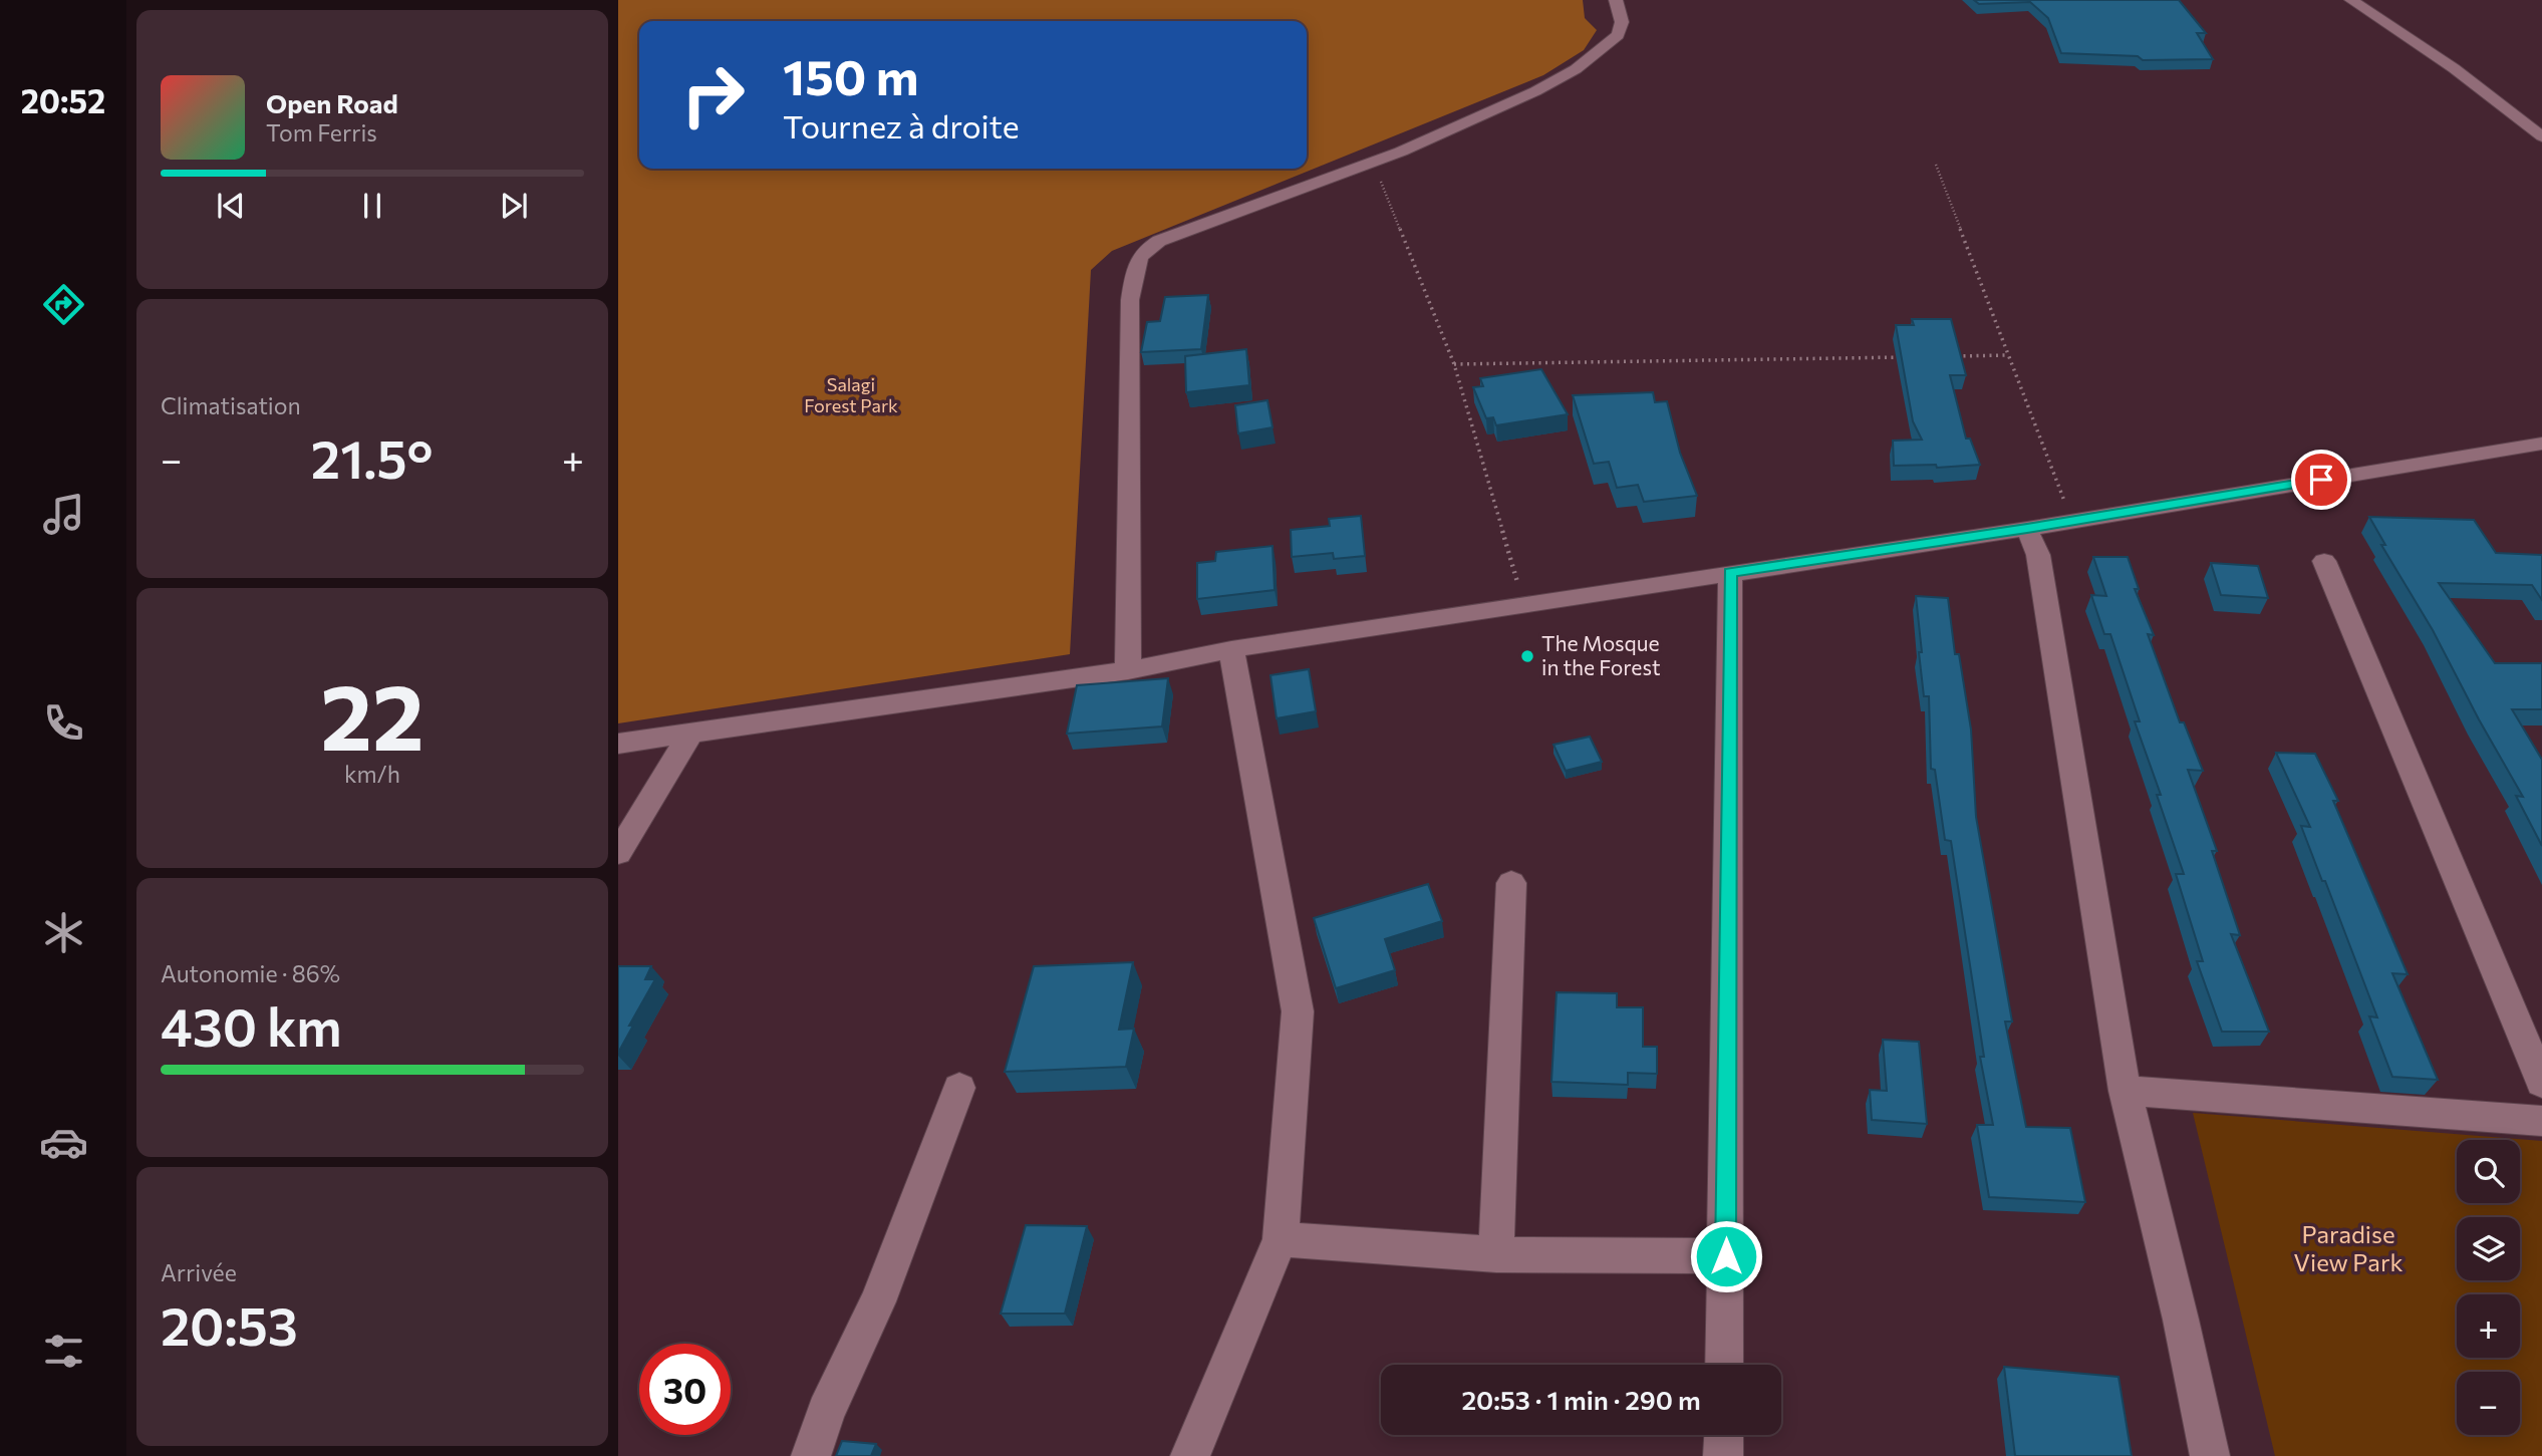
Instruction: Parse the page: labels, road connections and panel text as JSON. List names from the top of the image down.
{
  "parks": ["Salagi Forest Park", "Paradise View Park"],
  "places": ["The Mosque in the Forest"],
  "page": {
    "tabs": "20:52",
    "turn": ["150 m", "Tournez à droite"],
    "song": ["Open Road", "Tom Ferris"],
    "tile": [
      "Climatisation",
      ["22", "km/h"],
      ["Autonomie · 86%", "430 km"],
      ["Arrivée", "20:53"]
    ],
    "heat": ["−", "21.5°", "+"],
    "map_buttons": ["+", "−"],
    "limit": "30",
    "trip": "20:53 · 1 min · 290 m"
  }
}
